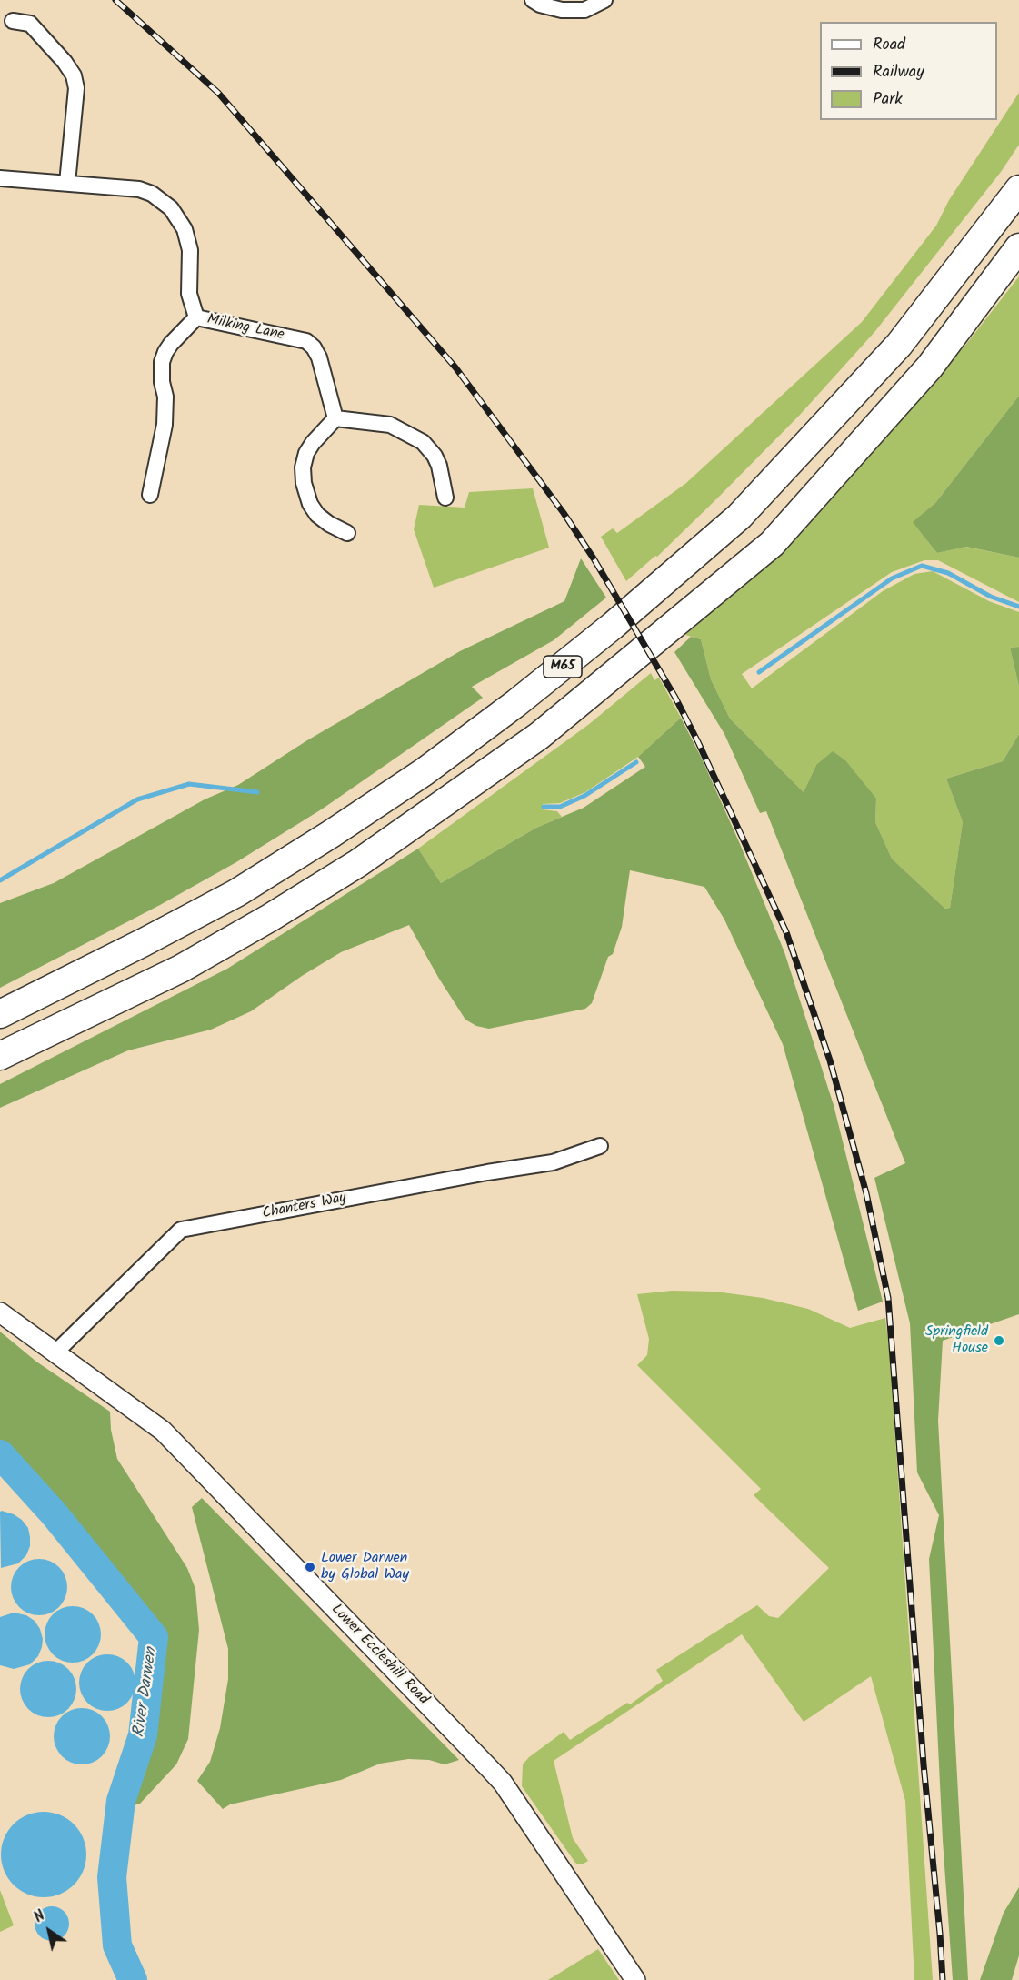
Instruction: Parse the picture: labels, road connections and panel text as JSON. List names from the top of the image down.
{
  "streets": {
    "highway": ["M65"],
    "street": ["Milking Lane", "Chanters Way", "Lower Eccleshill Road"]
  },
  "crossings": [
    ["Chanters Way", "Lower Eccleshill Road"]
  ],
  "water": ["River Darwen"],
  "places": ["Springfield House", "Lower Darwen by Global Way"],
  "legend": ["Road", "Railway", "Park"],
  "north": "top left"
}
